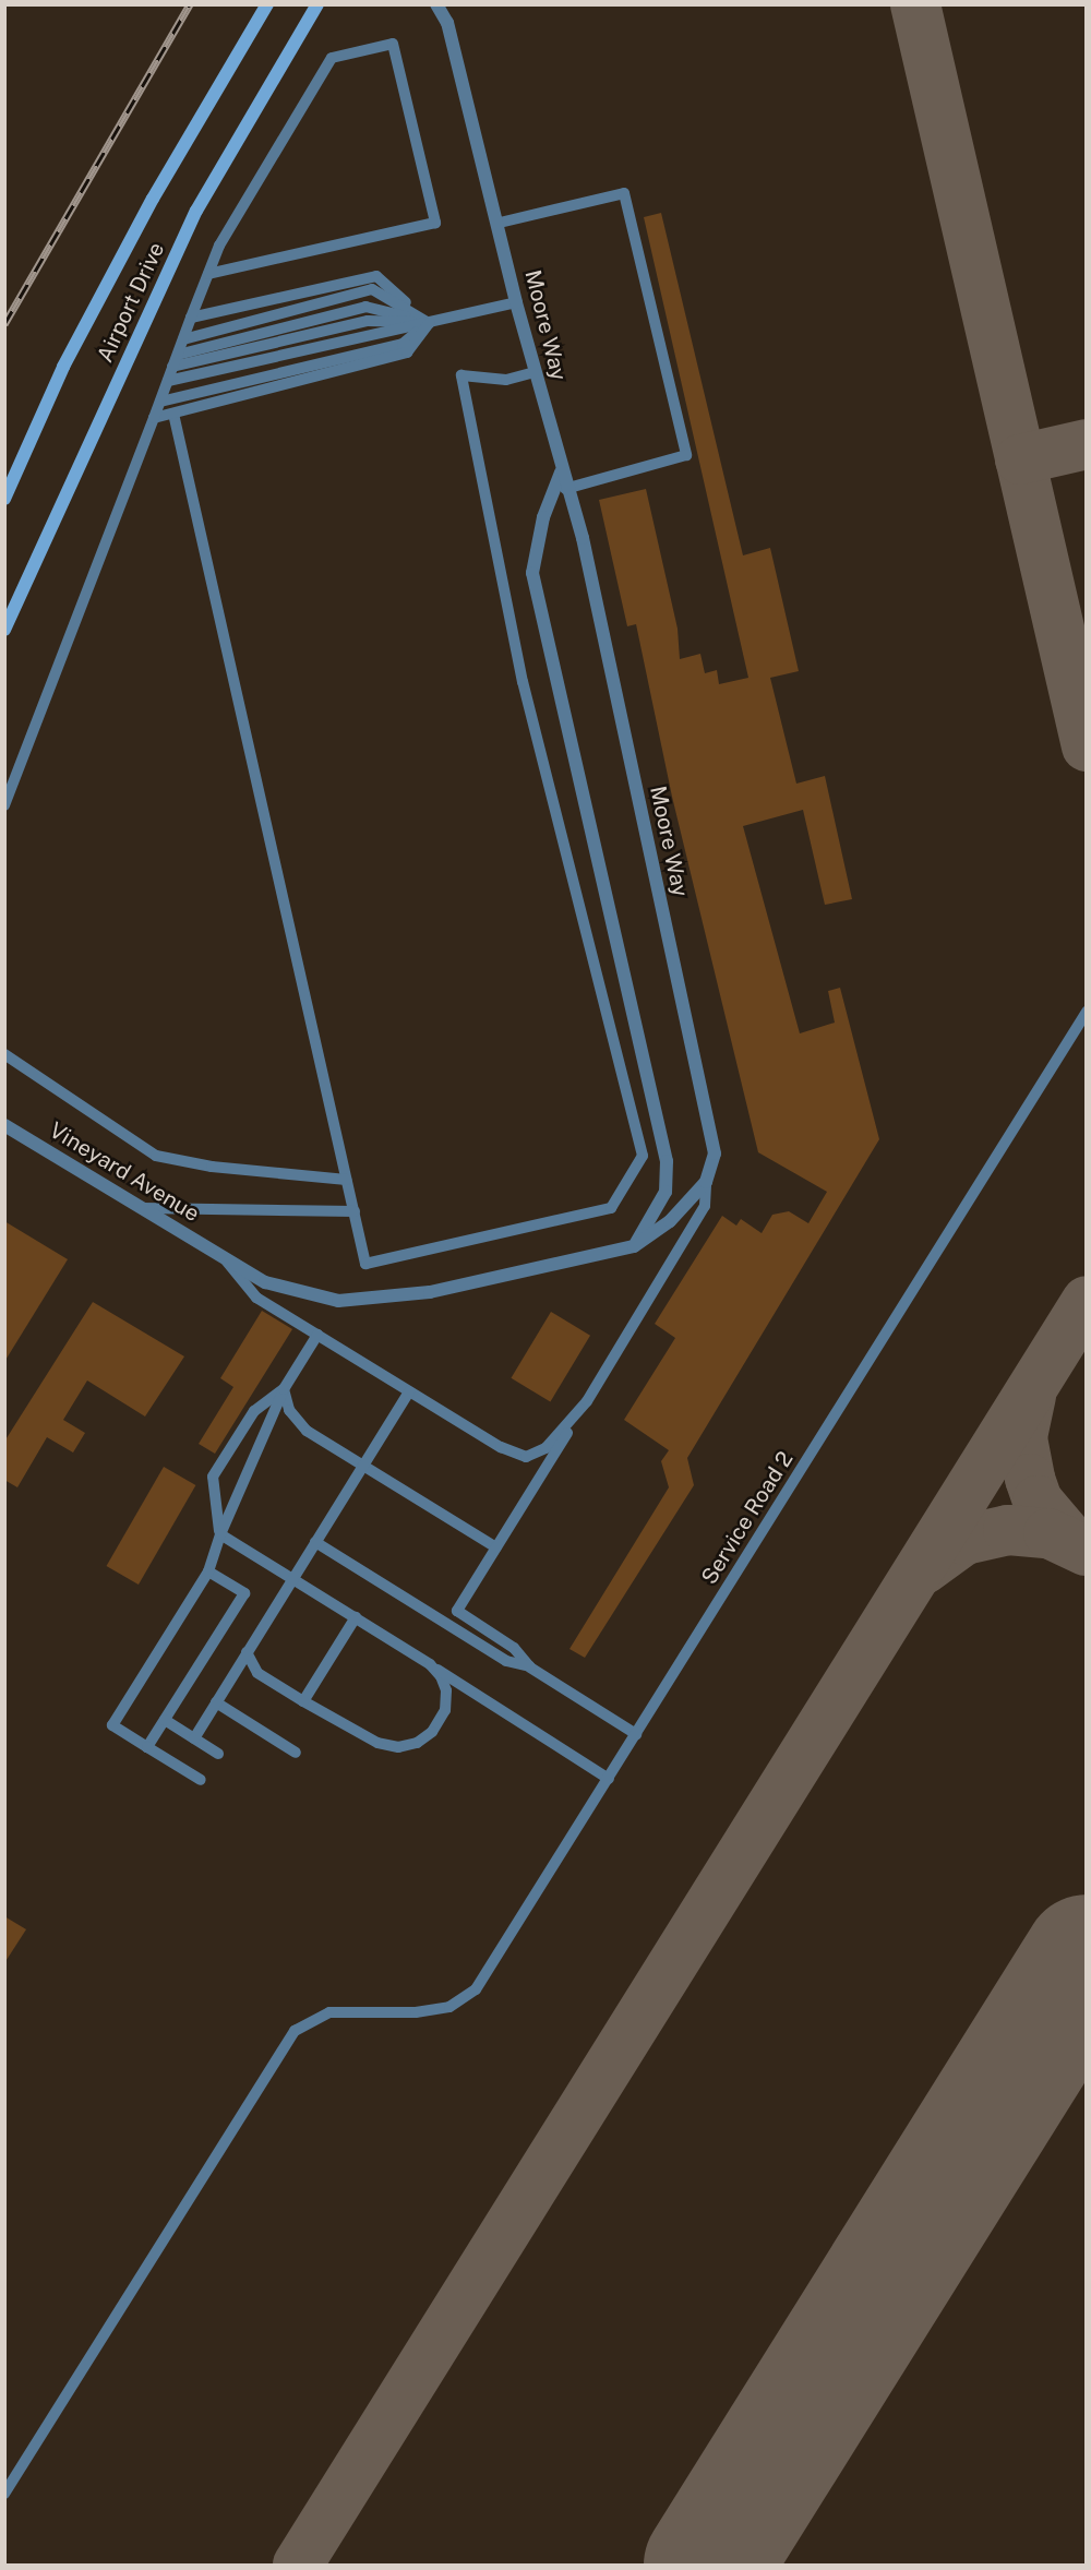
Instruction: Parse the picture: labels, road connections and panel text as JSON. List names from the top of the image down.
{
  "streets": {
    "main road": ["Airport Drive"],
    "street": ["Moore Way", "Vineyard Avenue"],
    "lane": ["Service Road 2"]
  },
  "crossings": [
    ["Moore Way", "Vineyard Avenue"]
  ]
}
